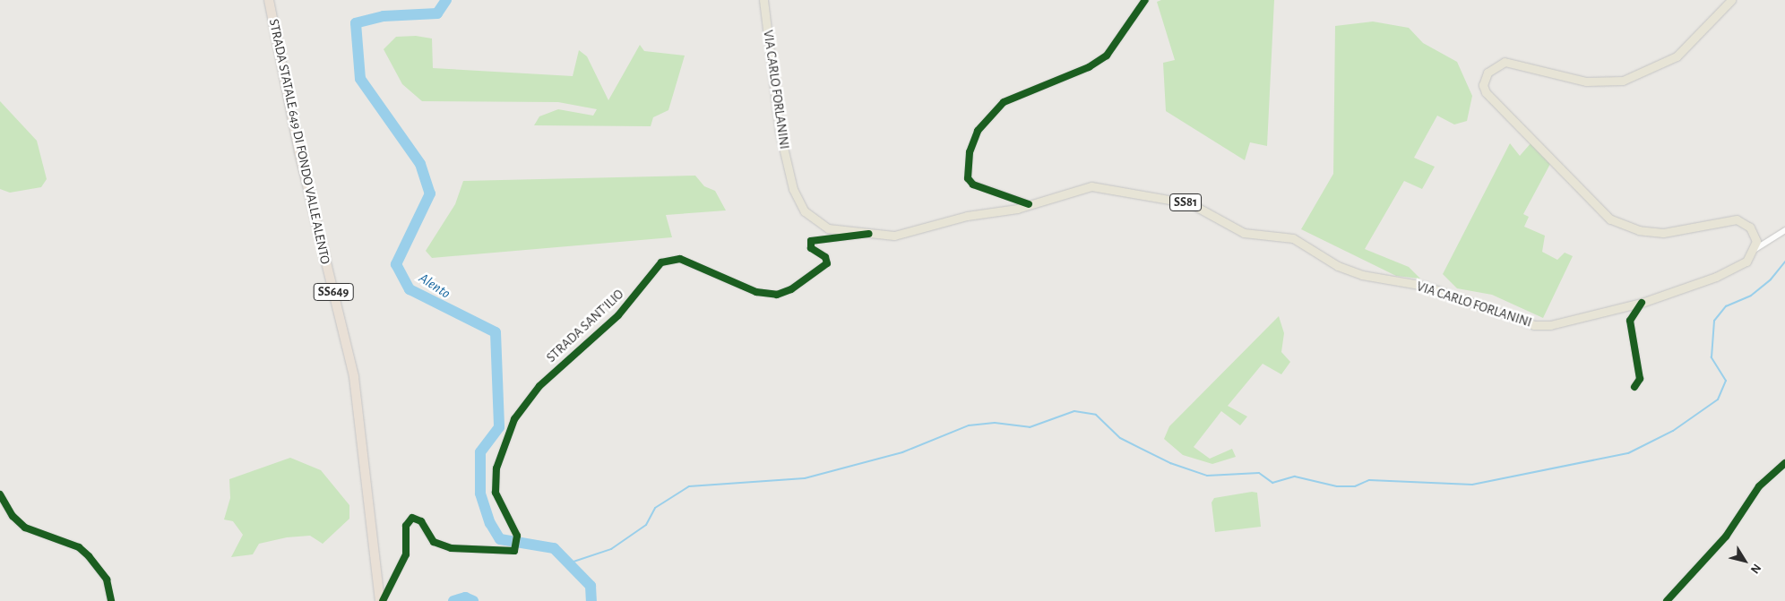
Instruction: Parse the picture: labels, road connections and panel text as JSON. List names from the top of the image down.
{
  "streets": {
    "highway": ["STRADA STATALE 649 DI FONDO VALLE ALENTO", "SS649"],
    "main road": ["VIA CARLO FORLANINI", "SS81"],
    "street": ["STRADA SANT'ILIO"]
  },
  "crossings": [
    ["VIA CARLO FORLANINI", "STRADA SANT'ILIO"],
    ["STRADA STATALE 649 DI FONDO VALLE ALENTO", "STRADA SANT'ILIO"]
  ],
  "water": ["Alento"],
  "north": "bottom right"
}
